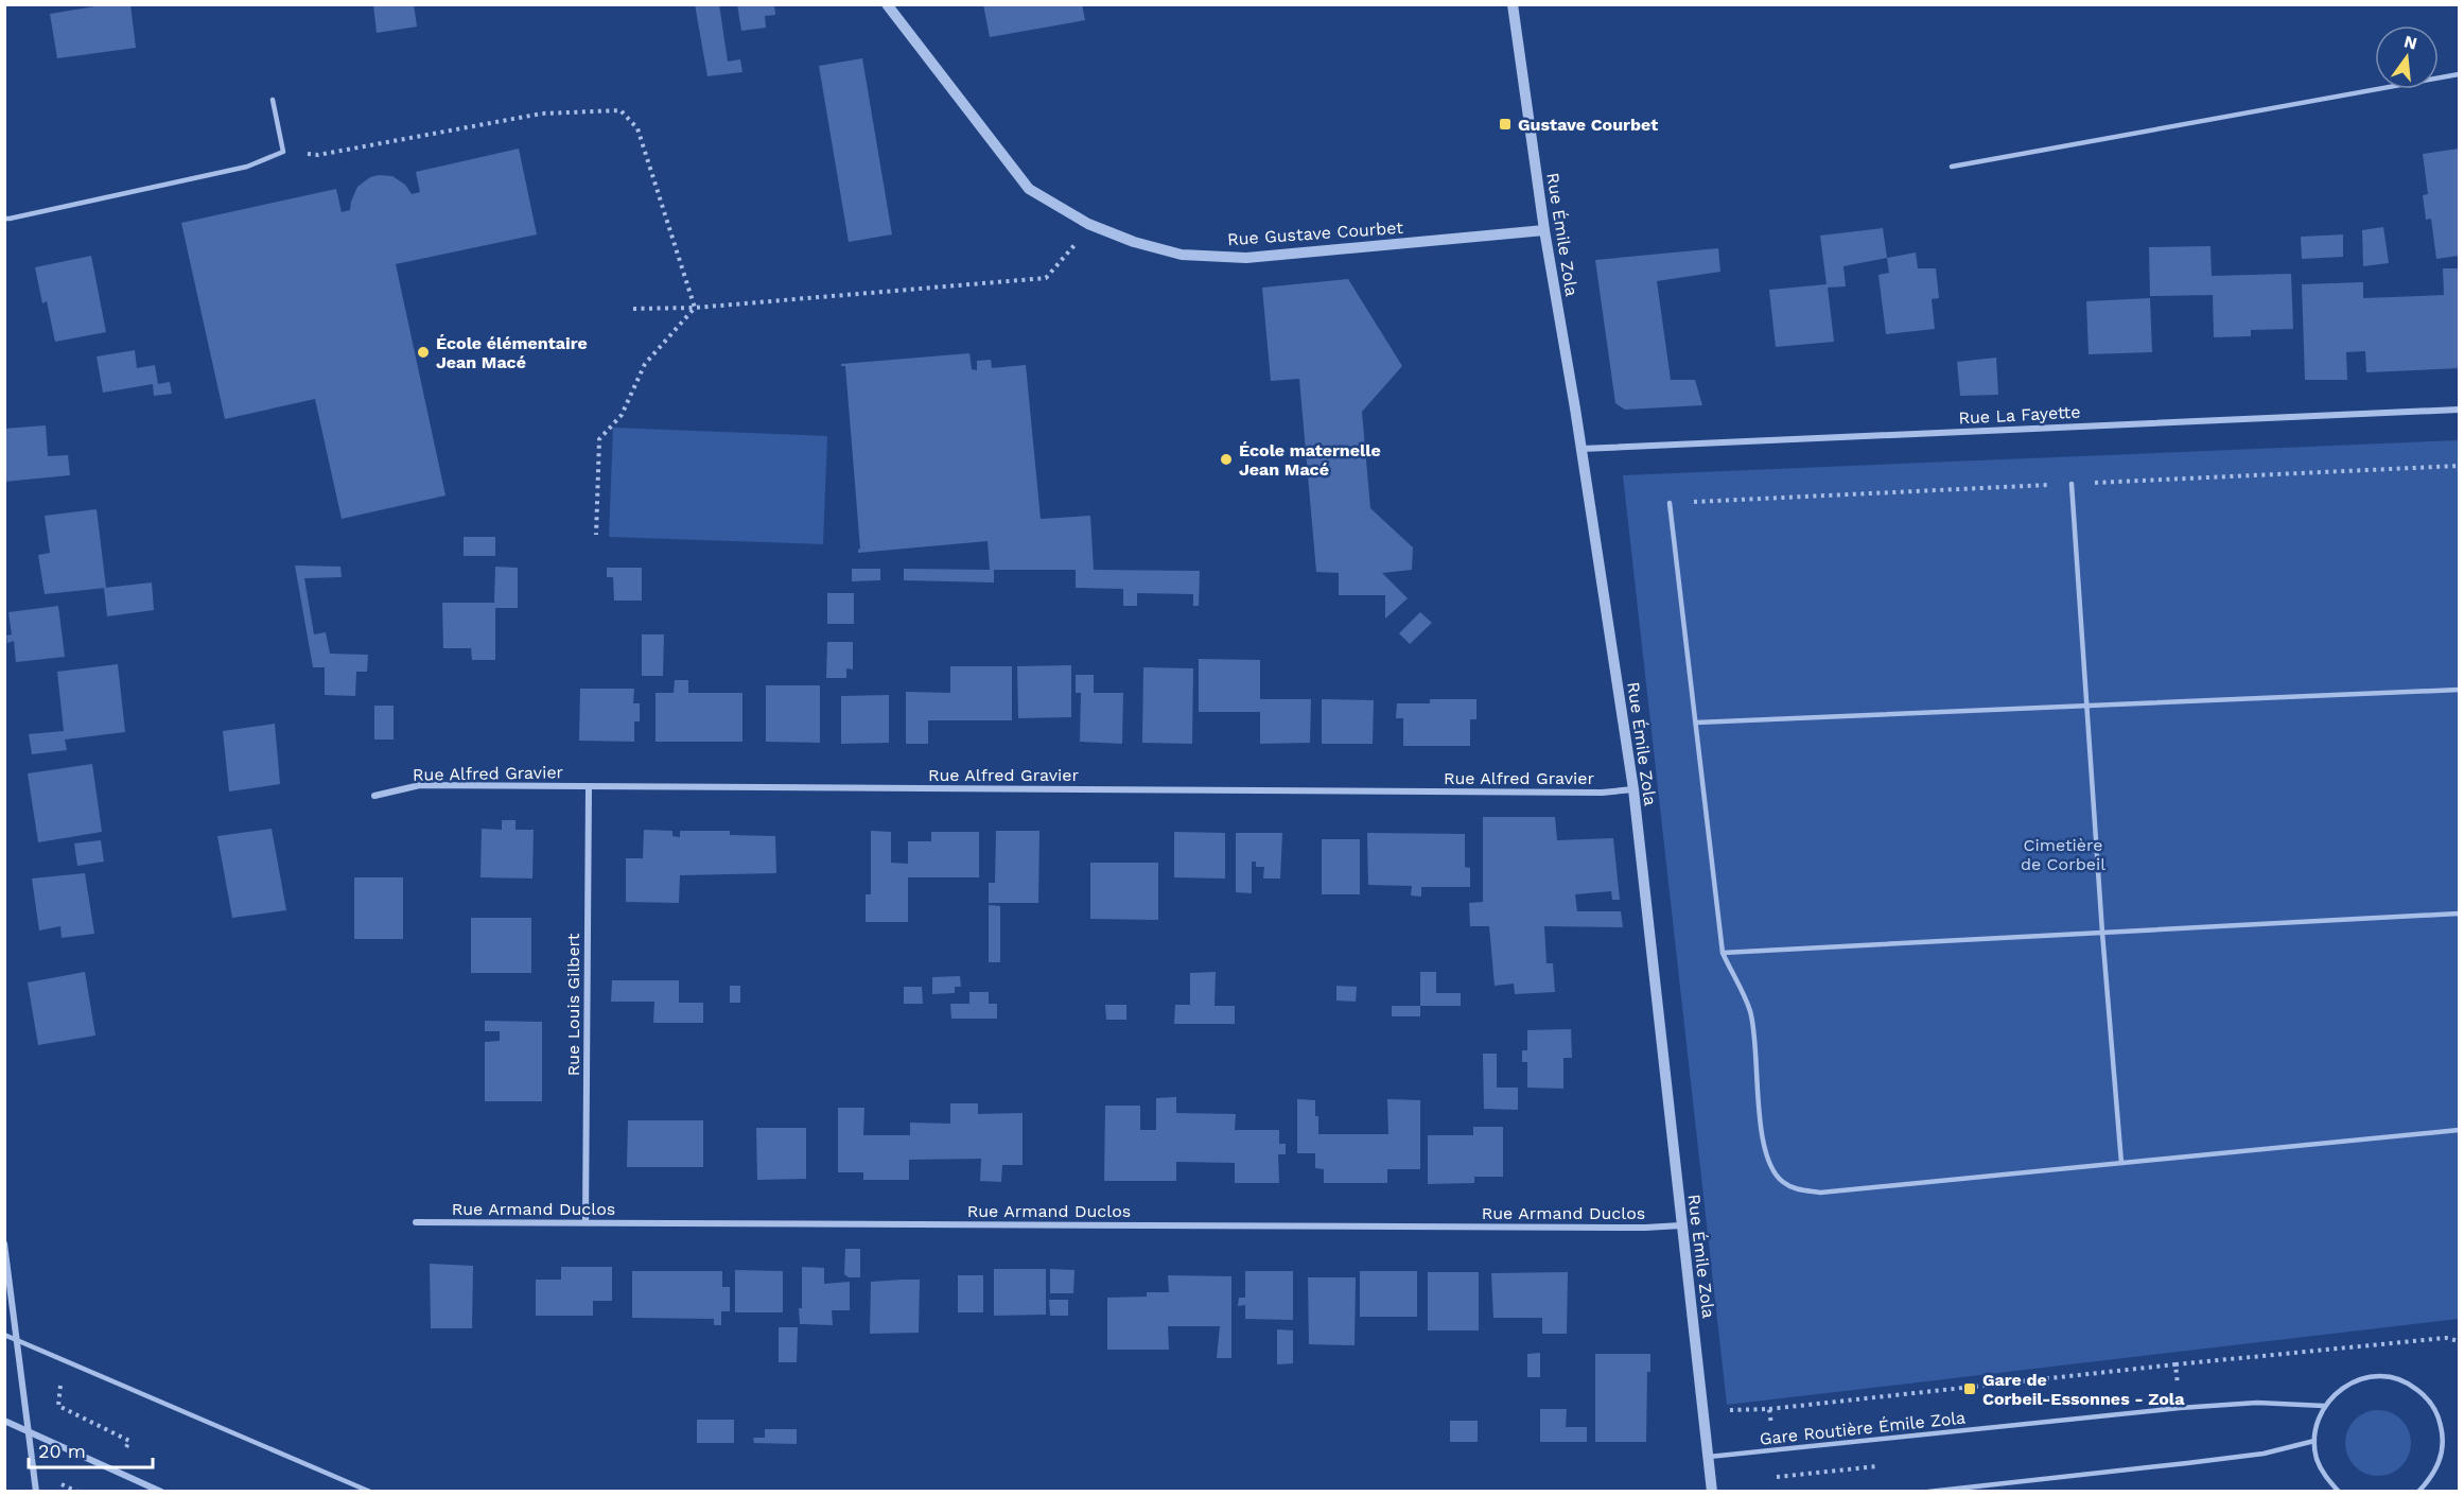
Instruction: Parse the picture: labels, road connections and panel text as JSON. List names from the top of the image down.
{
  "streets": {
    "street": [
      "Rue Gustave Courbet",
      "Rue Émile Zola",
      "Rue La Fayette",
      "Rue Alfred Gravier",
      "Rue Louis Gilbert",
      "Rue Armand Duclos"
    ],
    "lane": ["Gare Routière Émile Zola"]
  },
  "crossings": [
    ["Rue Gustave Courbet", "Rue Émile Zola"],
    ["Rue Émile Zola", "Rue La Fayette"],
    ["Rue Émile Zola", "Rue Alfred Gravier"],
    ["Rue Émile Zola", "Rue Armand Duclos"],
    ["Rue Émile Zola", "Gare Routière Émile Zola"],
    ["Rue Alfred Gravier", "Rue Louis Gilbert"],
    ["Rue Louis Gilbert", "Rue Armand Duclos"]
  ],
  "parks": ["Cimetière de Corbeil"],
  "places": {
    "transit": ["Gustave Courbet", "Gare de Corbeil-Essonnes - Zola"],
    "other": ["École élémentaire Jean Macé", "École maternelle Jean Macé"]
  },
  "scale_bar": "20 m",
  "north": "top"
}
